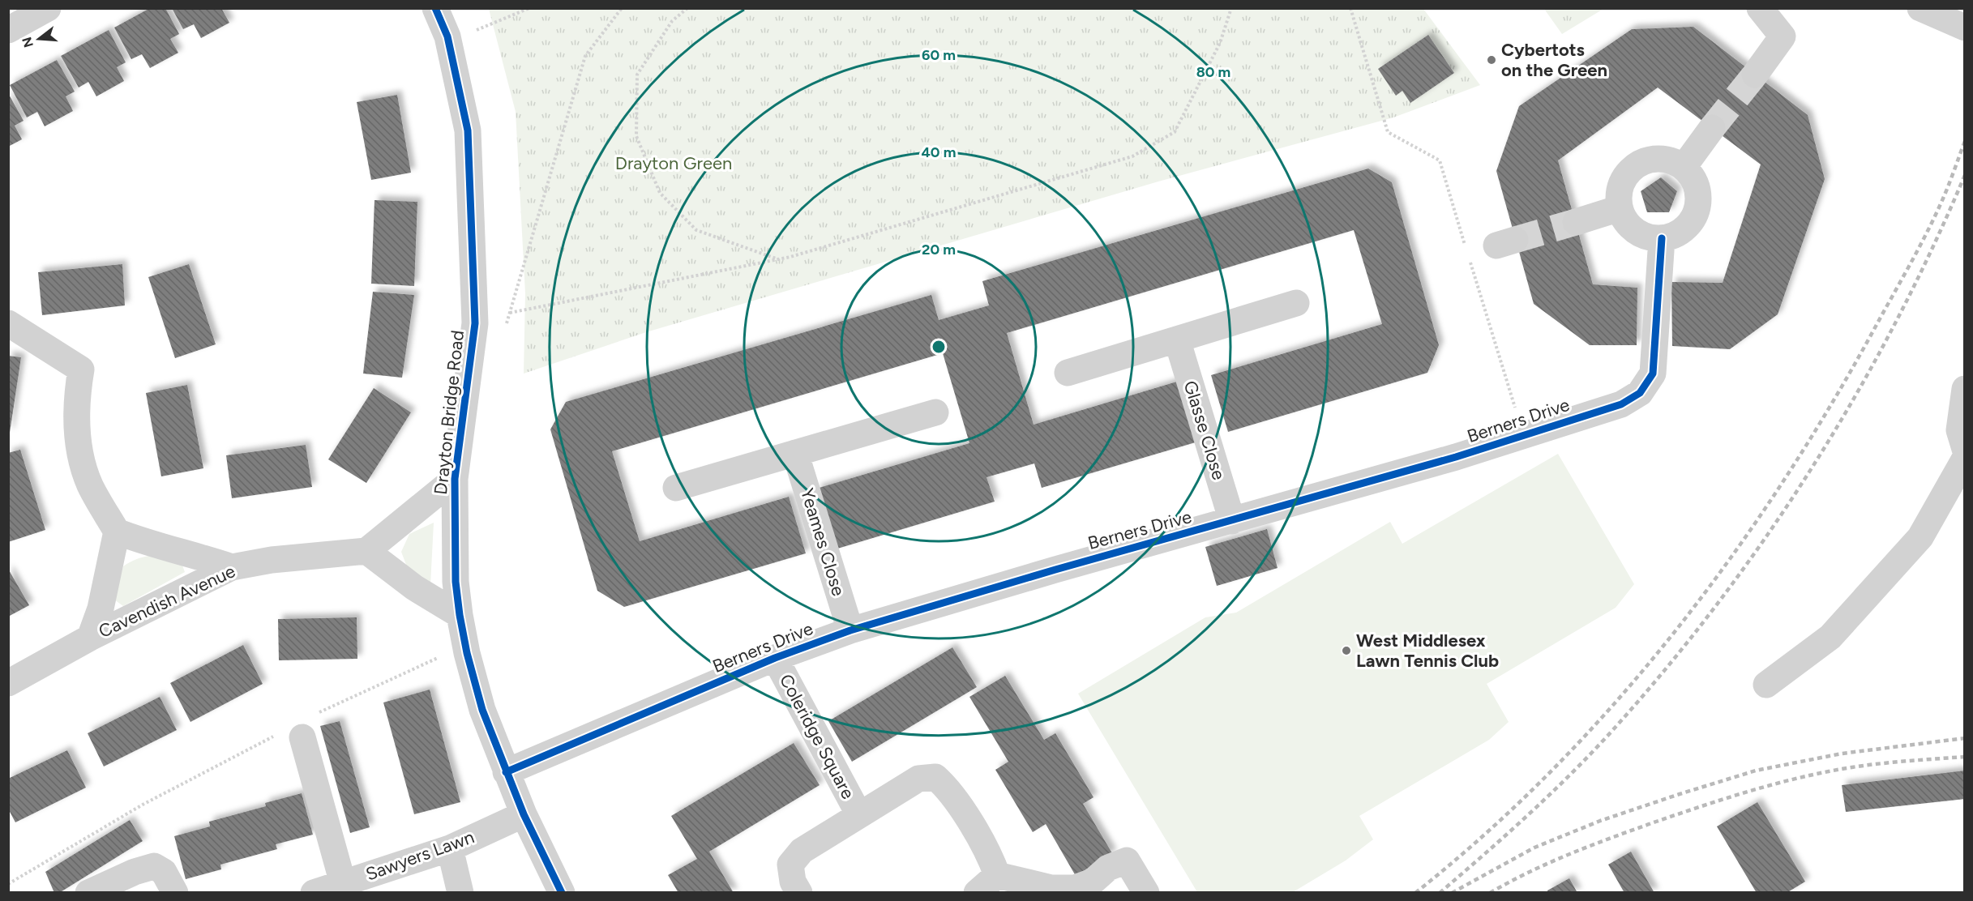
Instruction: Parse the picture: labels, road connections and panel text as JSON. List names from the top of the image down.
{
  "streets": {
    "street": [
      "Drayton Bridge Road",
      "Berners Drive",
      "Glasse Close",
      "Yeames Close",
      "Cavendish Avenue",
      "Coleridge Square",
      "Sawyers Lawn"
    ]
  },
  "crossings": [
    ["Drayton Bridge Road", "Berners Drive"],
    ["Drayton Bridge Road", "Sawyers Lawn"],
    ["Berners Drive", "Glasse Close"],
    ["Berners Drive", "Yeames Close"],
    ["Berners Drive", "Coleridge Square"]
  ],
  "parks": ["Drayton Green"],
  "places": ["Cybertots on the Green", "West Middlesex Lawn Tennis Club"],
  "north": "left",
  "rings": [
    "60 m",
    "80 m",
    "40 m",
    "20 m"
  ]
}
